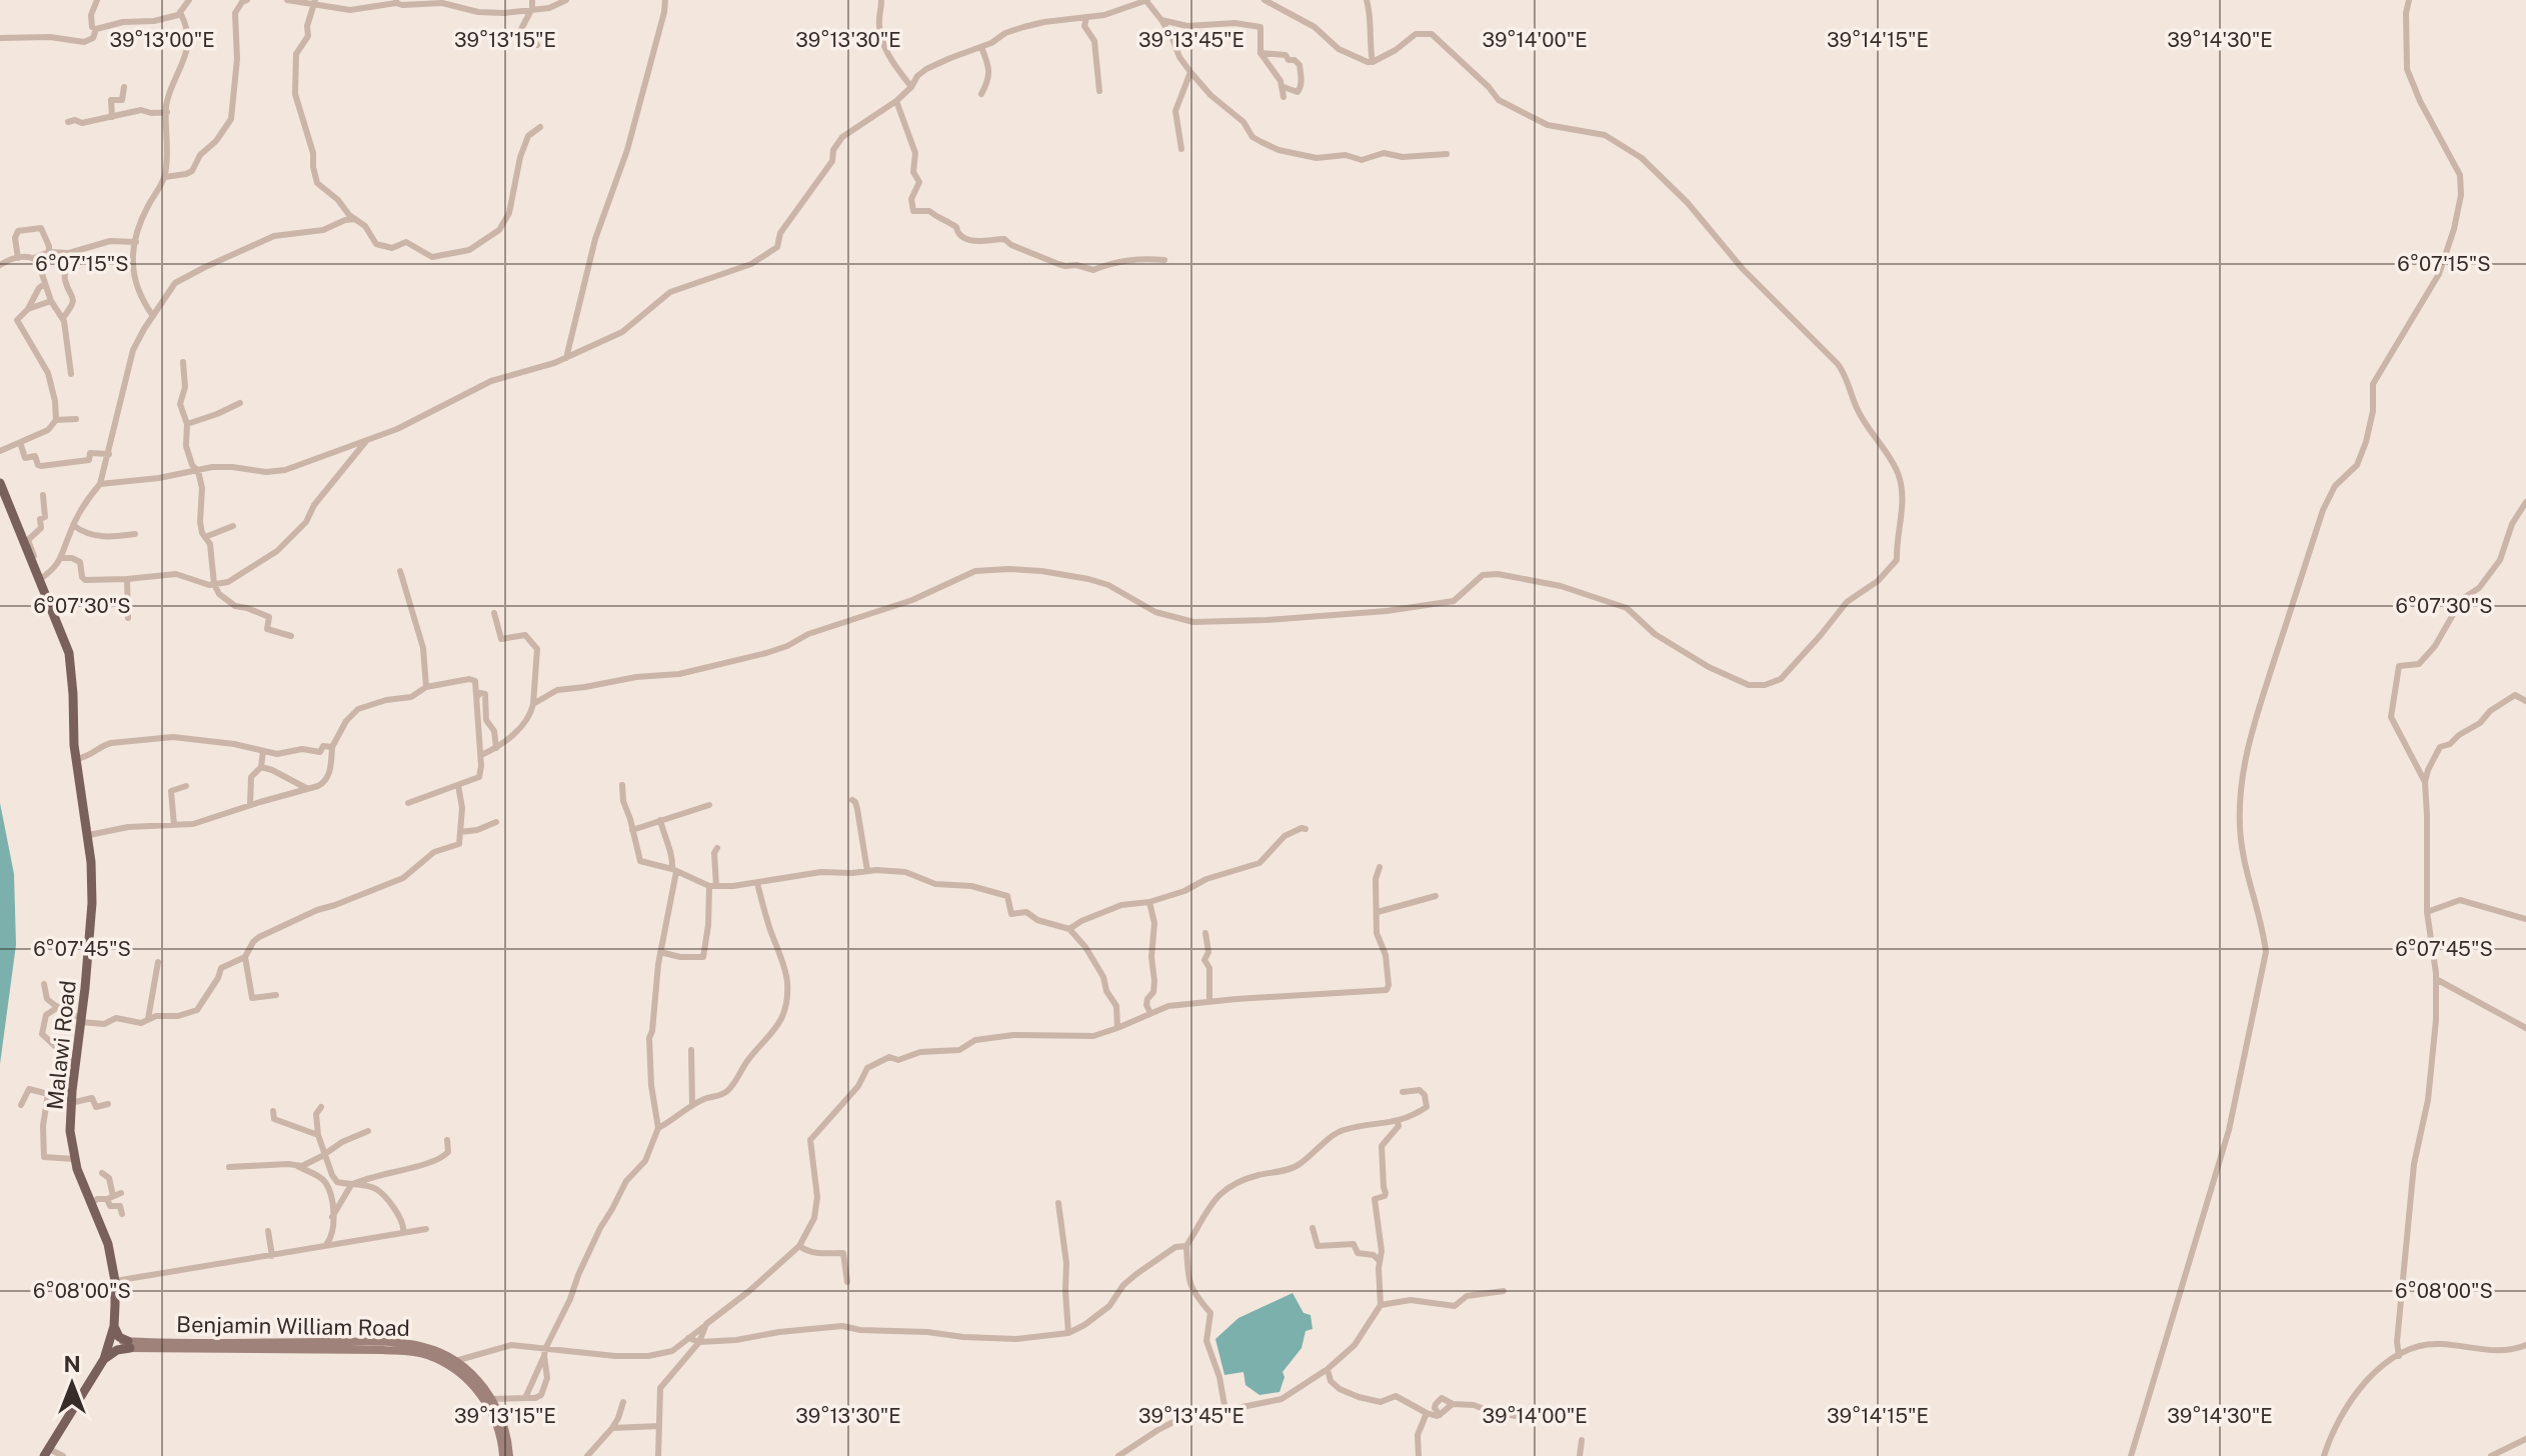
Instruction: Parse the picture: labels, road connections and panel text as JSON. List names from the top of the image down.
{
  "streets": {
    "main road": ["Malawi Road", "Benjamin William Road"]
  },
  "crossings": [
    ["Malawi Road", "Benjamin William Road"]
  ],
  "north": "top",
  "coordinates": [
    "39°13'00\"E",
    "39°13'15\"E",
    "39°13'30\"E",
    "39°13'45\"E",
    "39°14'00\"E",
    "39°14'15\"E",
    "39°14'30\"E",
    "6°07'15\"S",
    "6°07'30\"S",
    "6°07'45\"S",
    "6°08'00\"S"
  ]
}
